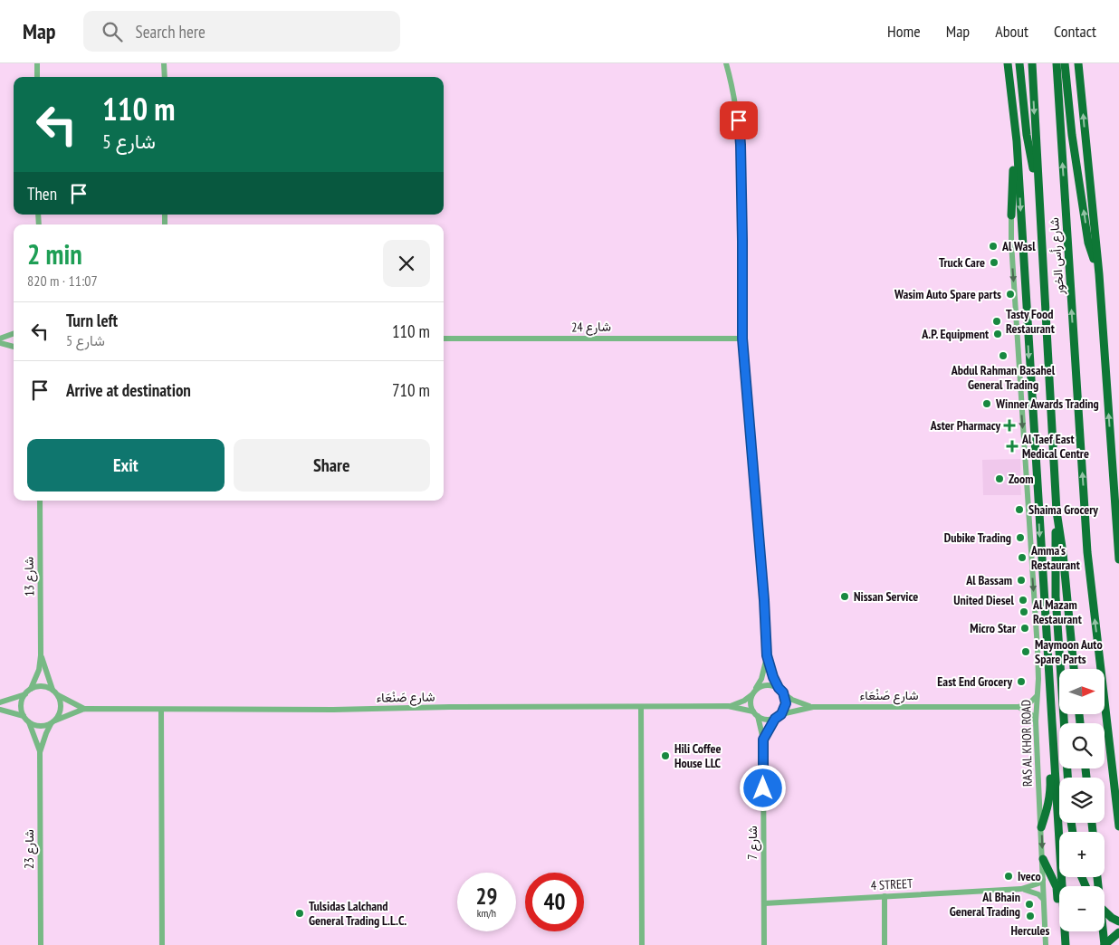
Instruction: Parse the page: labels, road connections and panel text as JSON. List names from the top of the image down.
{
  "streets": {
    "highway": ["شارع رأس الخور"],
    "street": [
      "شارع 24",
      "شارع 13",
      "شارع صَنْعَاء",
      "RAS AL KHOR ROAD",
      "شارع 7",
      "شارع 23",
      "4 STREET"
    ]
  },
  "crossings": [
    ["شارع 13", "شارع صَنْعَاء"],
    ["شارع 13", "شارع 23"],
    ["شارع صَنْعَاء", "شارع 7"],
    ["شارع صَنْعَاء", "شارع 23"],
    ["RAS AL KHOR ROAD", "4 STREET"],
    ["شارع 7", "4 STREET"]
  ],
  "one_way": ["RAS AL KHOR ROAD"],
  "places": {
    "other": [
      "Al Wasl",
      "Truck Care",
      "Wasim Auto Spare parts",
      "Tasty Food Restaurant",
      "A.P. Equipment",
      "Abdul Rahman Basahel General Trading",
      "Winner Awards Trading",
      "Zoom",
      "Shaima Grocery",
      "Dubike Trading",
      "Amma's Restaurant",
      "Al Bassam",
      "Nissan Service",
      "United Diesel",
      "Al Mazam Restaurant",
      "Micro Star",
      "Maymoon Auto Spare Parts",
      "East End Grocery",
      "Hili Coffee House LLC",
      "Iveco",
      "Al Bhain General Trading",
      "Tulsidas Lalchand General Trading L.L.C.",
      "Hercules"
    ],
    "health": ["Aster Pharmacy", "Al Taef East Medical Centre"]
  },
  "north": "right",
  "page": {
    "header": "Map",
    "search": "Search here",
    "nav": [
      "Home",
      "Map",
      "About",
      "Contact"
    ],
    "turn": ["110 m", "شارع 5"],
    "then": "Then",
    "heading": ["2 min", "820 m · 11:07"],
    "list": [
      {
        "name": "Turn left",
        "note": "شارع 5",
        "value": "110 m"
      },
      {
        "name": "Arrive at destination",
        "value": "710 m"
      }
    ],
    "buttons": ["Exit", "Share"],
    "map_buttons": ["+", "−"],
    "speed": "29 km/h",
    "limit": "40"
  }
}
